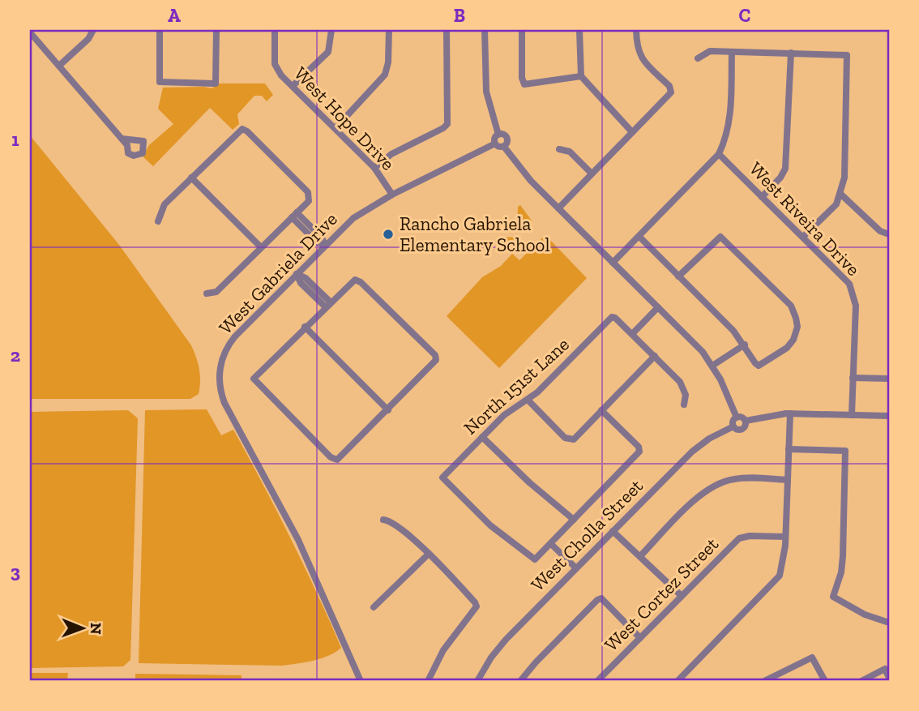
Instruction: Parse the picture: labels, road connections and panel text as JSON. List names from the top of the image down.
{
  "streets": {
    "street": [
      "West Hope Drive",
      "West Riveira Drive",
      "West Gabriela Drive",
      "North 151st Lane",
      "West Cholla Street",
      "West Cortez Street"
    ]
  },
  "crossings": [
    ["West Hope Drive", "West Gabriela Drive"]
  ],
  "places": ["Rancho Gabriela Elementary School"],
  "north": "right",
  "grid": {
    "columns": ["A", "B", "C"],
    "rows": ["1", "2", "3"]
  }
}
